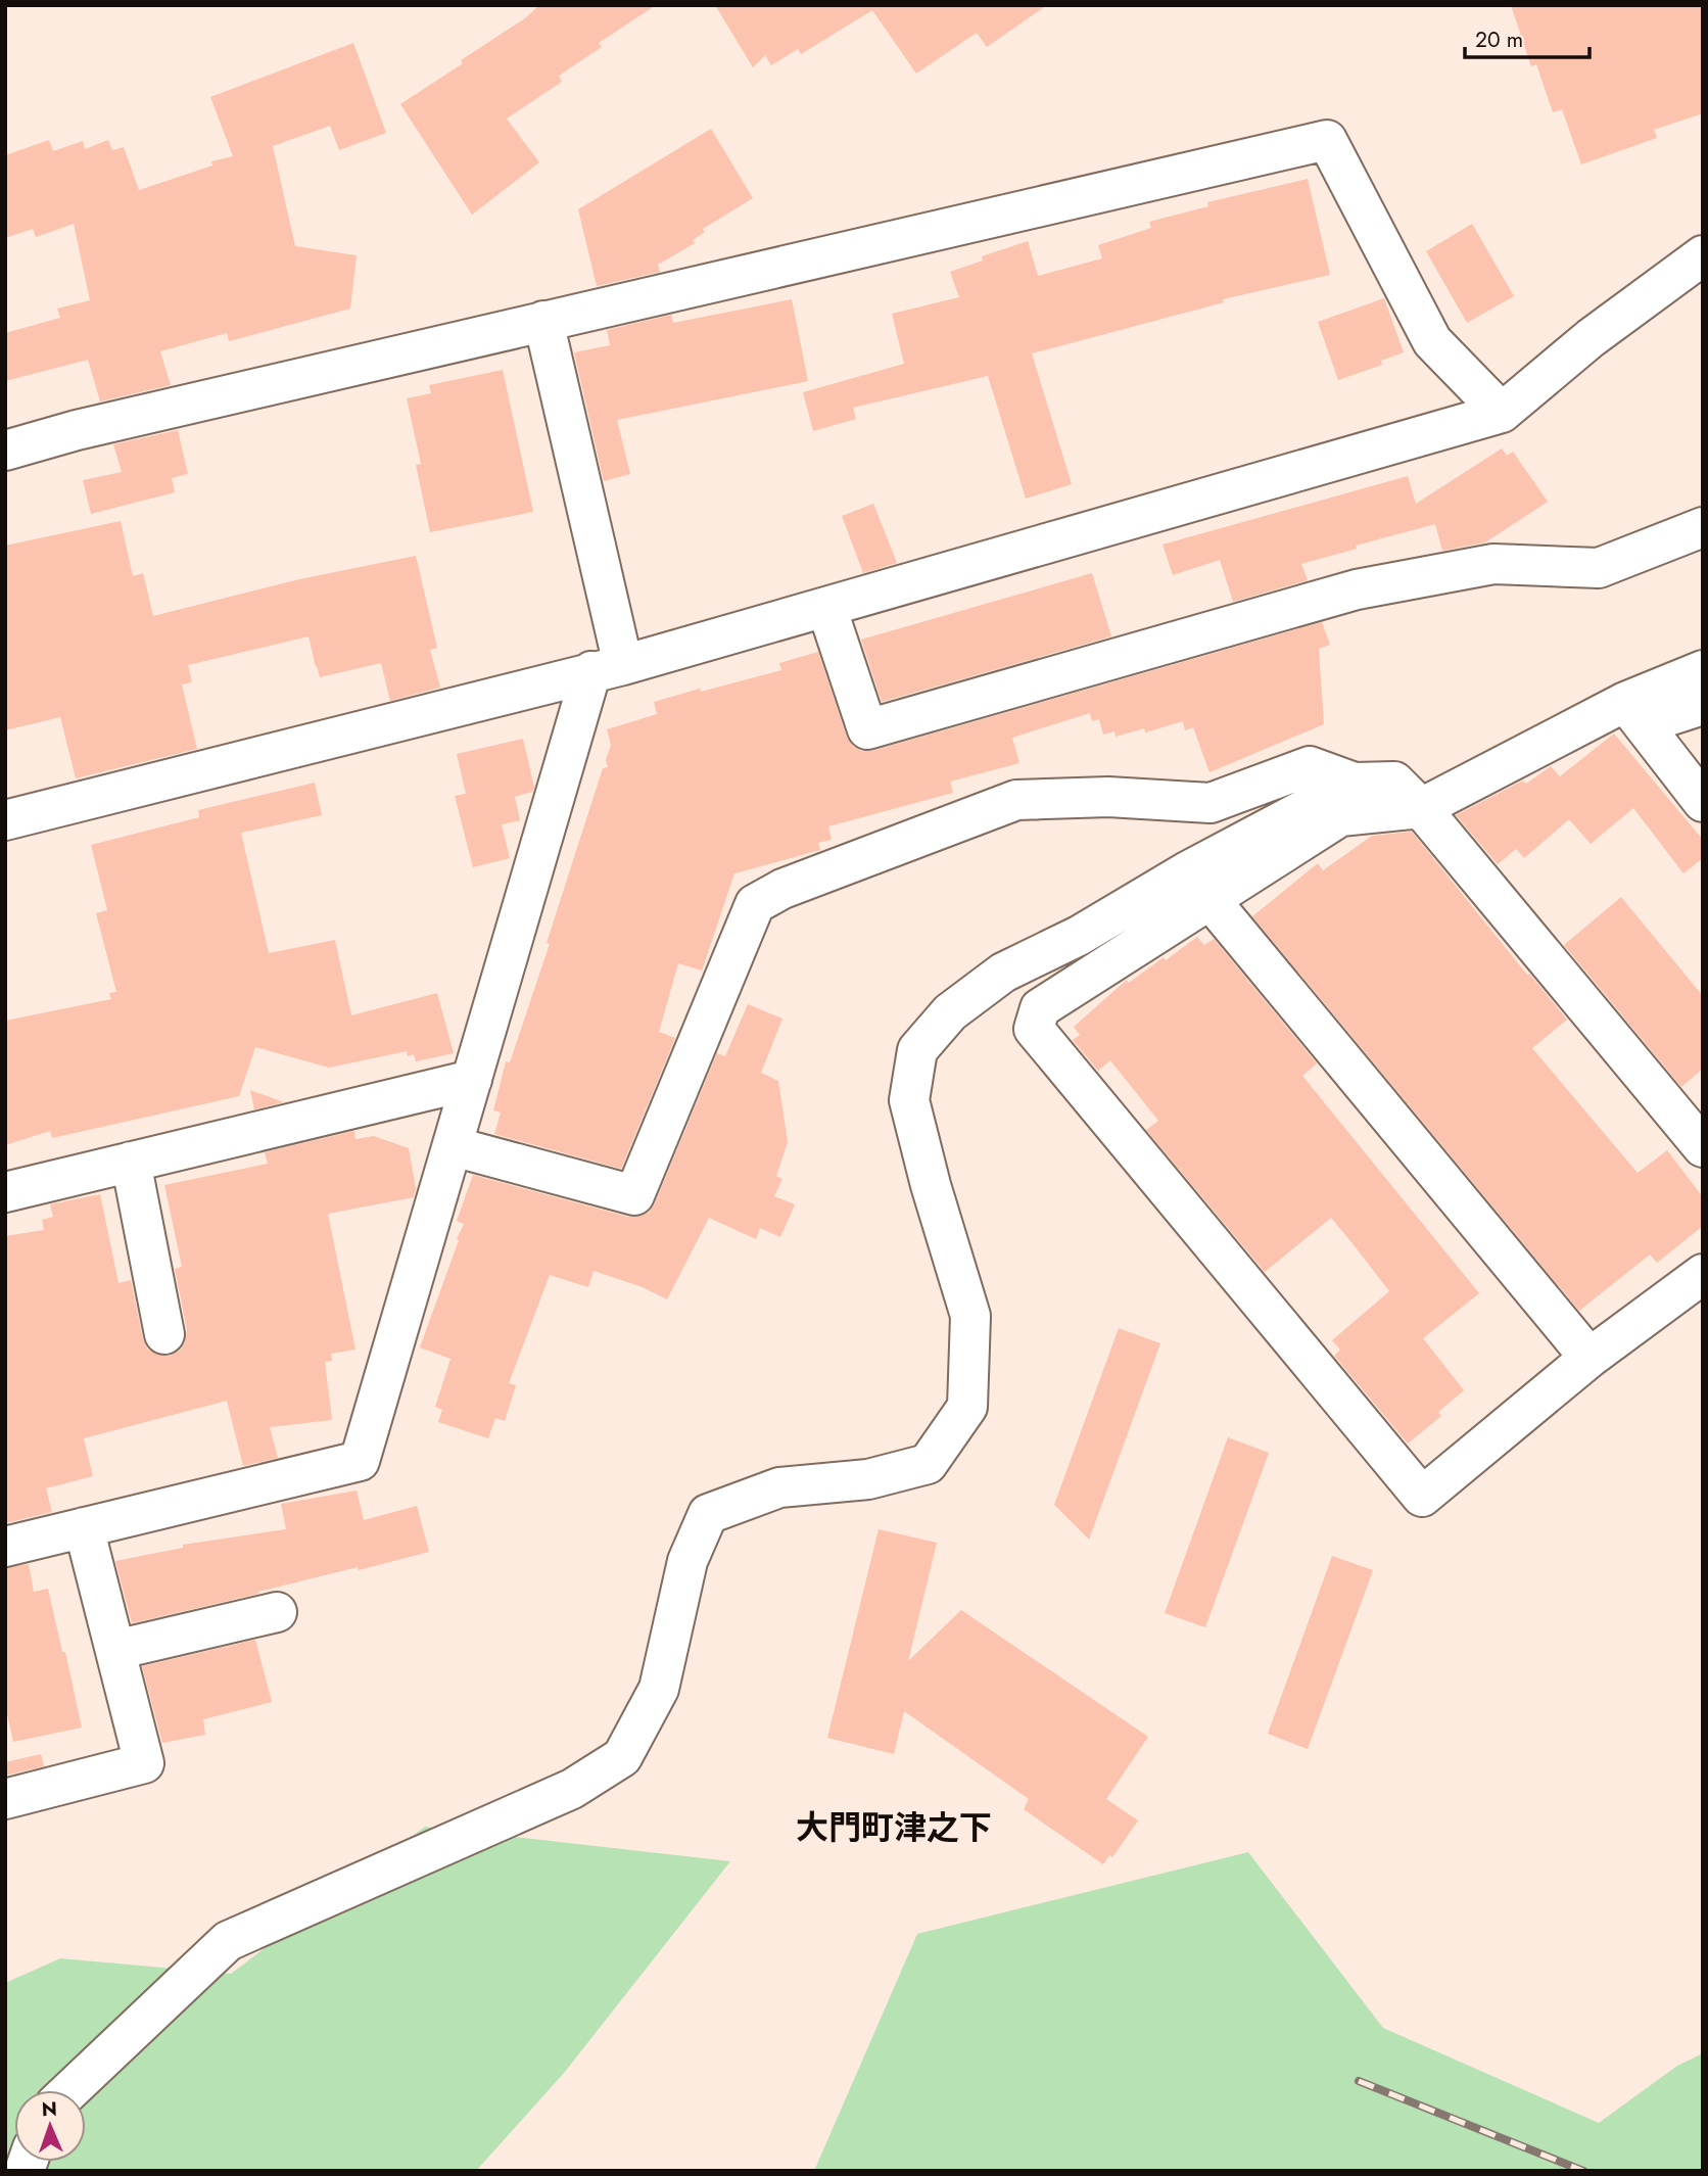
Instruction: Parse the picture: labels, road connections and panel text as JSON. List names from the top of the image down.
{
  "districts": ["大門町津之下"],
  "scale_bar": "20 m",
  "north": "top"
}
